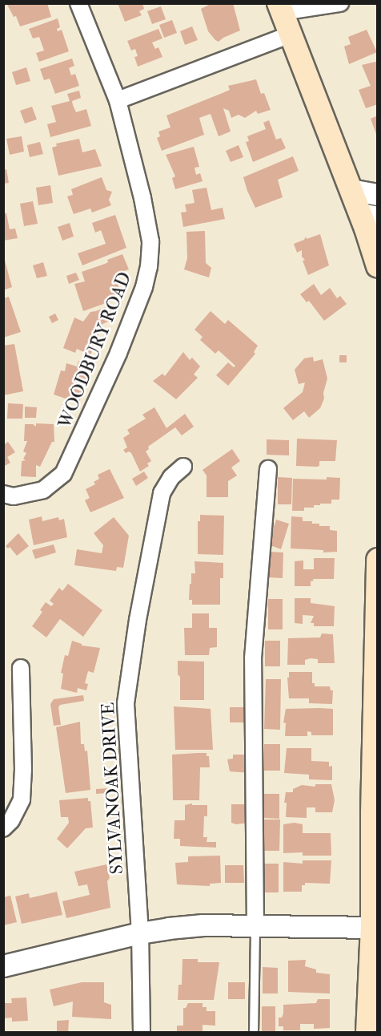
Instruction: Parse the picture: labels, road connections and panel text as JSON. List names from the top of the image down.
{
  "streets": {
    "street": ["WOODBURY ROAD", "SYLVANOAK DRIVE"]
  }
}
